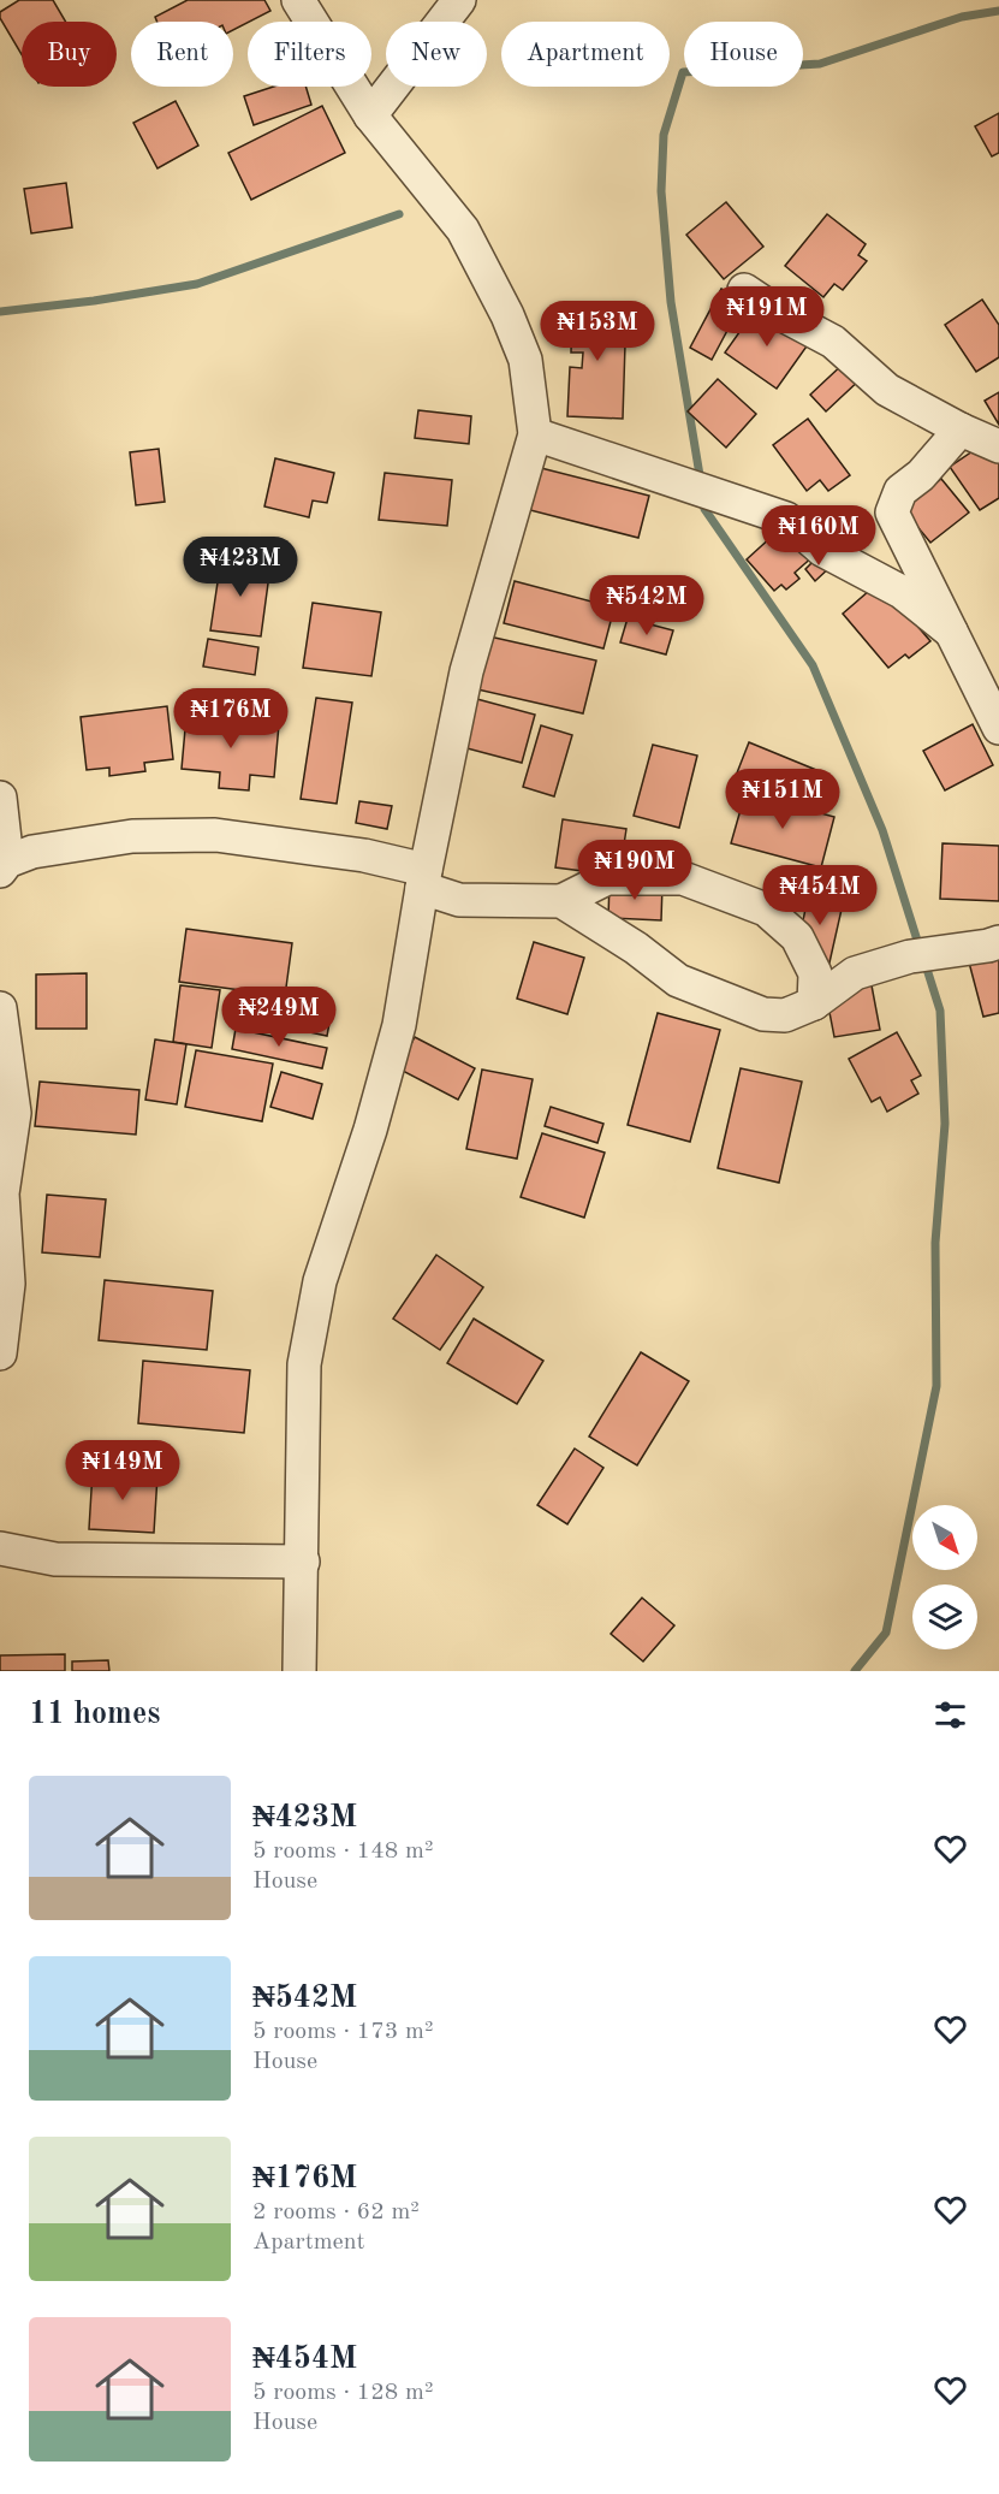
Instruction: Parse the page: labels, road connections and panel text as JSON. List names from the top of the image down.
{
  "north": "bottom right",
  "page": {
    "chip": [
      "Buy",
      "Rent",
      "Filters",
      "New",
      "Apartment",
      "House"
    ],
    "price": [
      "₦191M",
      "₦153M",
      "₦160M",
      "₦423M",
      "₦542M",
      "₦176M",
      "₦151M",
      "₦190M",
      "₦454M",
      "₦249M",
      "₦149M"
    ],
    "heading": "11 homes",
    "list": [
      {
        "name": "₦423M",
        "note": "5 rooms · 148 m² · House"
      },
      {
        "name": "₦542M",
        "note": "5 rooms · 173 m² · House"
      },
      {
        "name": "₦176M",
        "note": "2 rooms · 62 m² · Apartment"
      },
      {
        "name": "₦454M",
        "note": "5 rooms · 128 m² · House"
      }
    ]
  }
}
